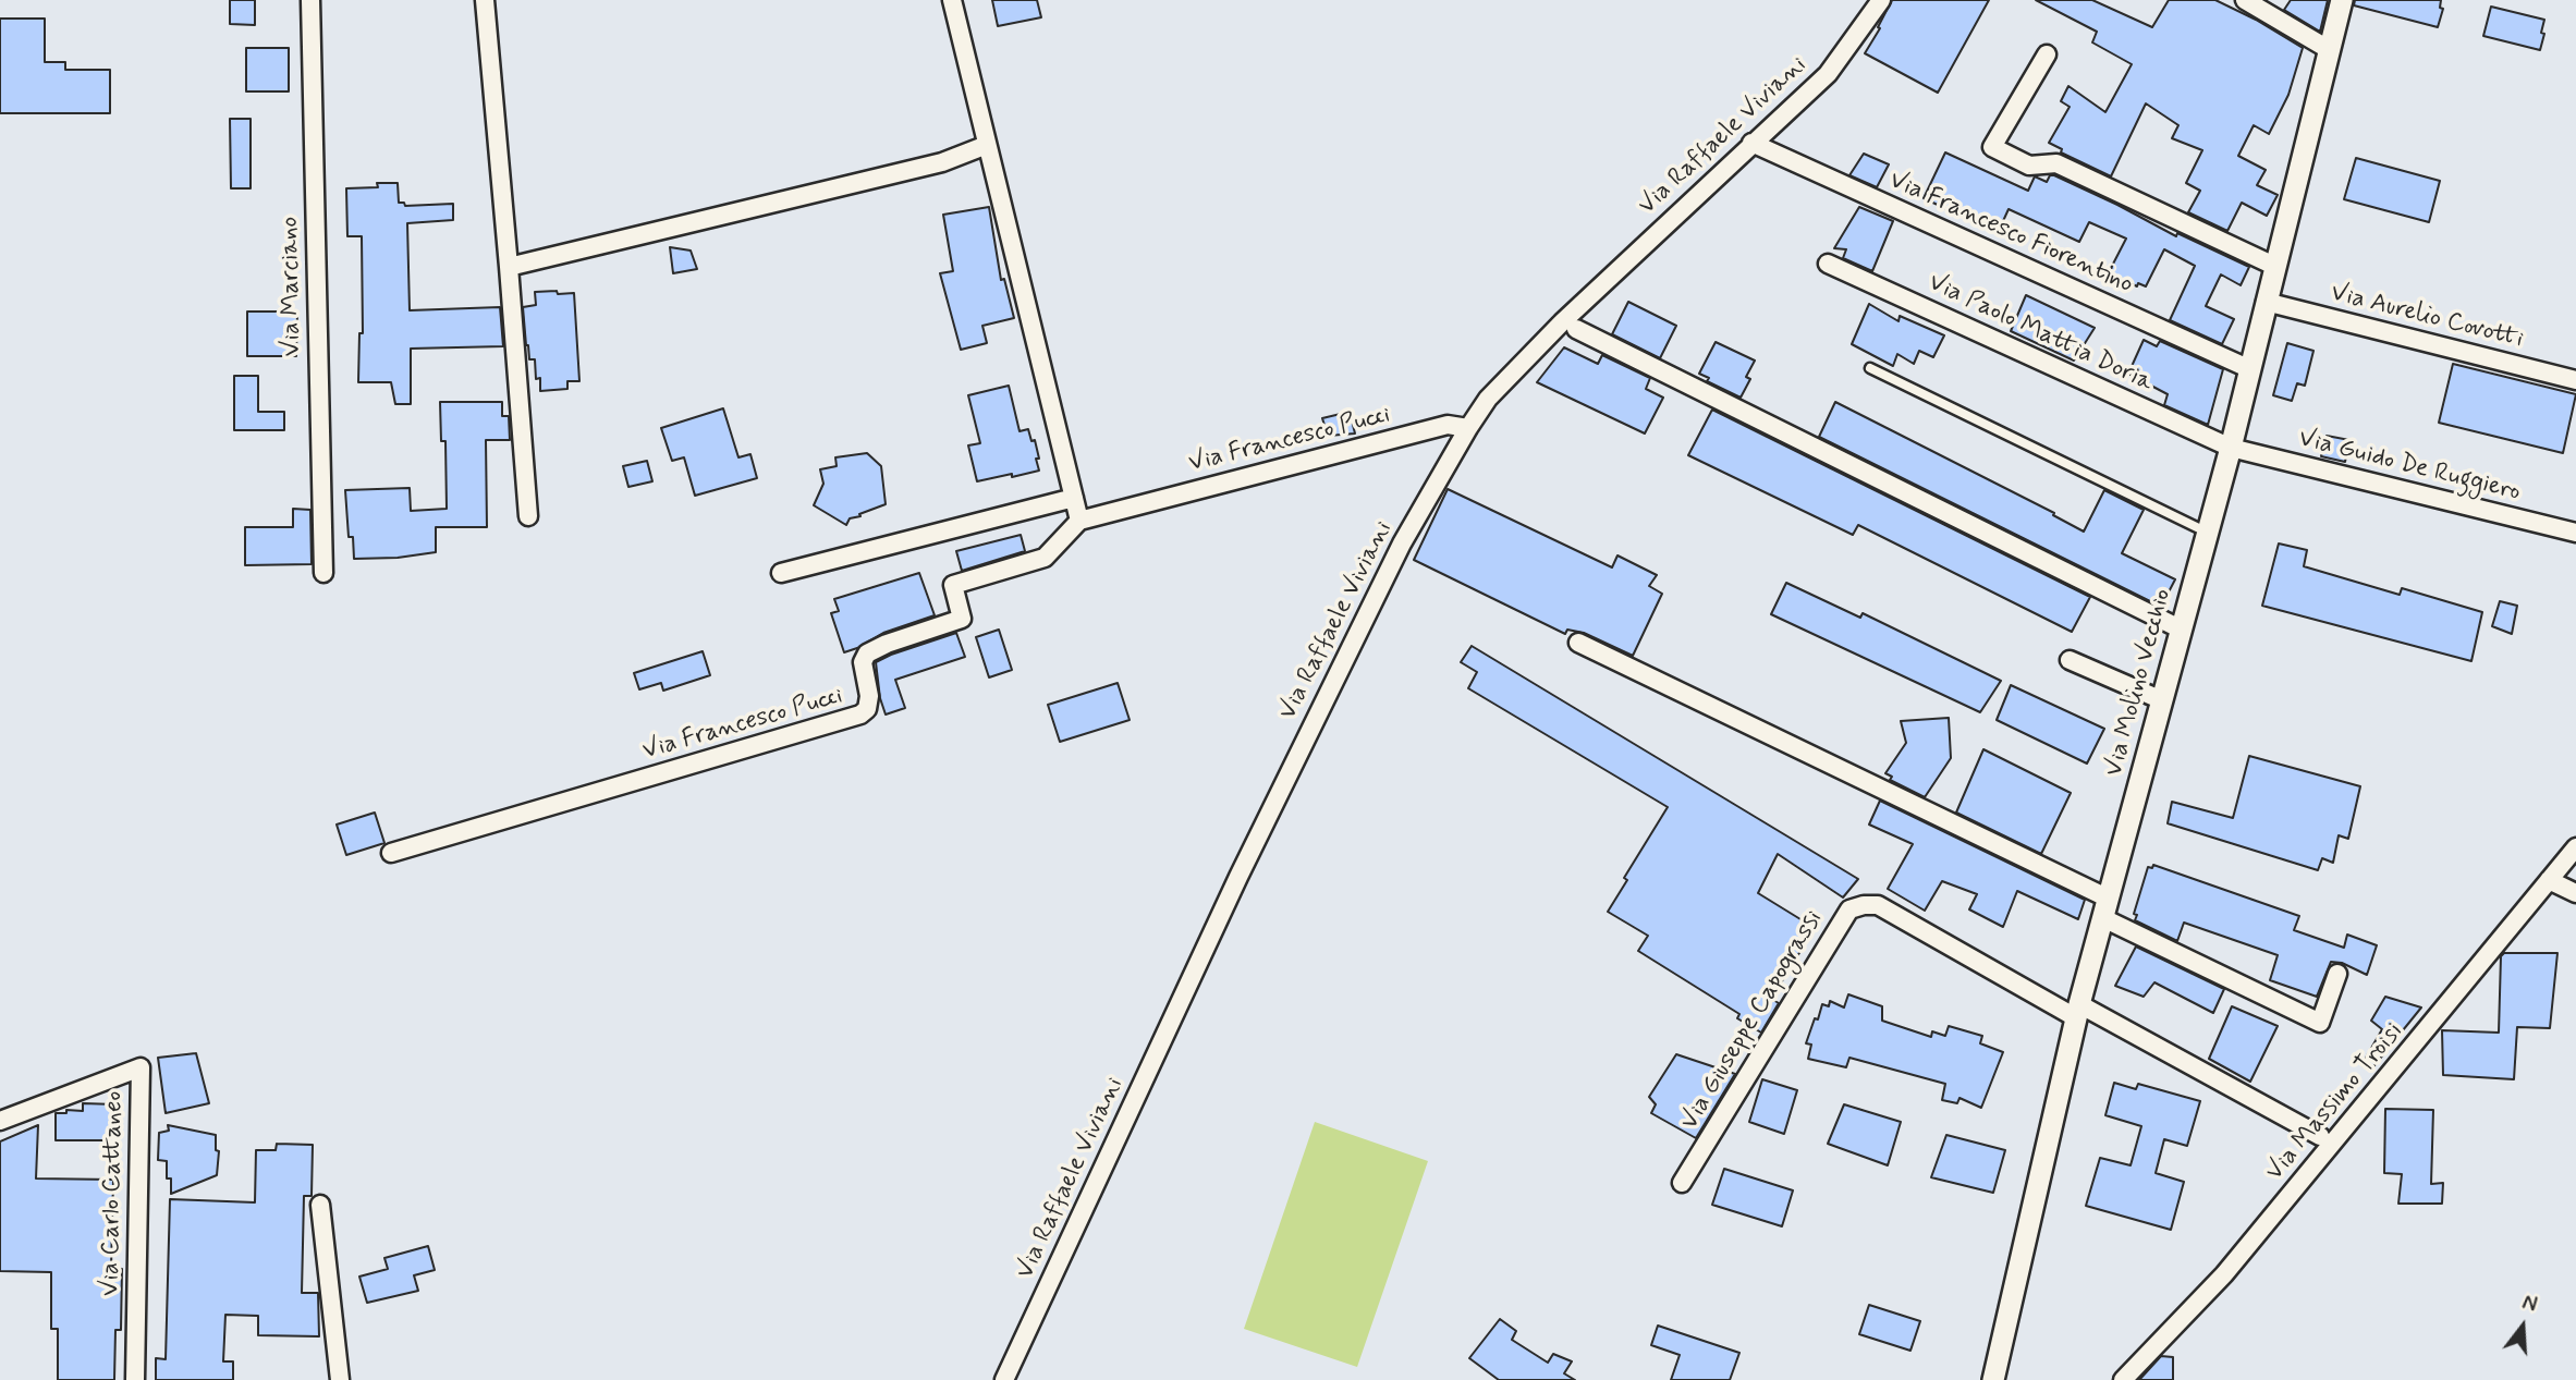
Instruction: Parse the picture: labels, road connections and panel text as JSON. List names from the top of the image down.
{
  "streets": {
    "street": [
      "Via Raffaele Viviani",
      "Via Francesco Fiorentino",
      "Via Marciano",
      "Via Aurelio Covotti",
      "Via Paolo Mattia Doria",
      "Via Francesco Pucci",
      "Via Guido De Ruggiero",
      "Via Molino Vecchio",
      "Via Giuseppe Capograssi",
      "Via Massimo Troisi",
      "Via Carlo Cattaneo"
    ]
  },
  "crossings": [
    ["Via Raffaele Viviani", "Via Francesco Fiorentino"],
    ["Via Raffaele Viviani", "Via Francesco Pucci"],
    ["Via Francesco Fiorentino", "Via Molino Vecchio"],
    ["Via Aurelio Covotti", "Via Molino Vecchio"],
    ["Via Paolo Mattia Doria", "Via Guido De Ruggiero"],
    ["Via Paolo Mattia Doria", "Via Molino Vecchio"],
    ["Via Guido De Ruggiero", "Via Molino Vecchio"],
    ["Via Molino Vecchio", "Via Giuseppe Capograssi"]
  ],
  "north": "top"
}
